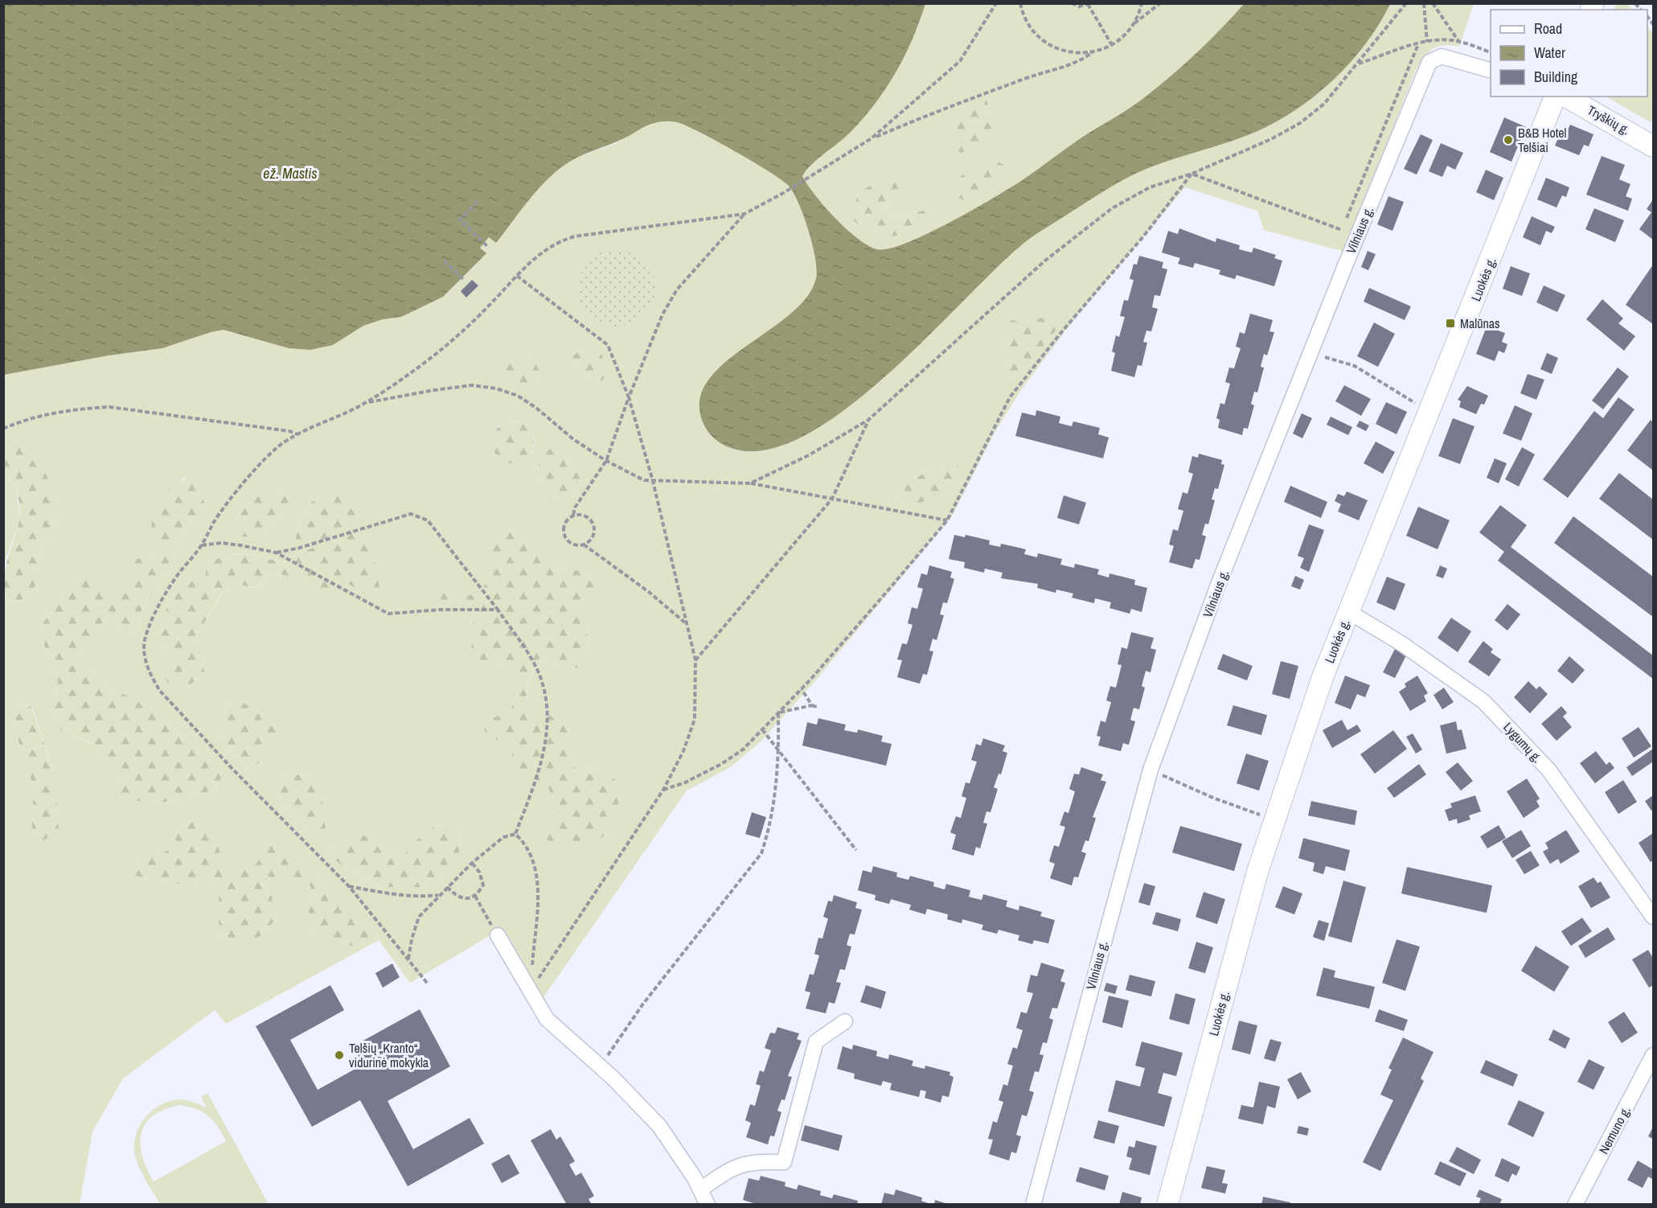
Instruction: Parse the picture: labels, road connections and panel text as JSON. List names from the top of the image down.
{
  "streets": {
    "main road": ["Tryškių g.", "Luokės g."],
    "street": ["Vilniaus g.", "Lygumų g.", "Nemuno g."]
  },
  "crossings": [
    ["Luokės g.", "Lygumų g."]
  ],
  "water": ["ež. Mastis"],
  "places": {
    "other": ["B&B Hotel Telšiai", "Telšių „Kranto“ vidurinė mokykla"],
    "transit": ["Malūnas"]
  },
  "legend": ["Road", "Water", "Building"]
}
